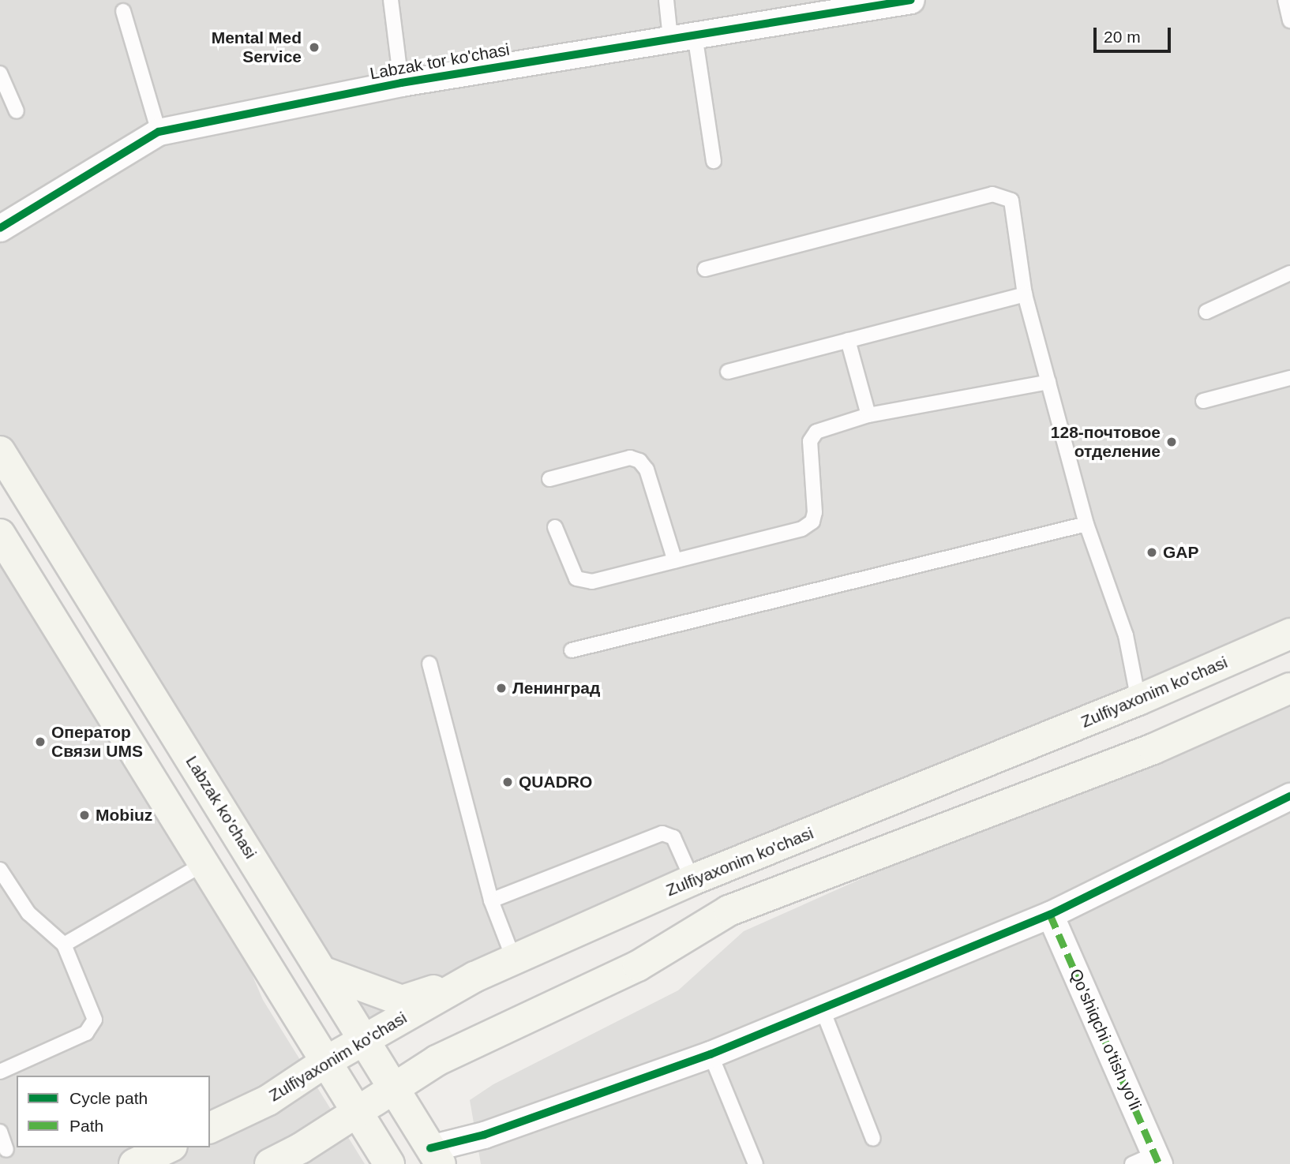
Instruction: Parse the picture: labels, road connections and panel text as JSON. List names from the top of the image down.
{
  "streets": {
    "main road": ["Zulfiyaxonim ko'chasi", "Labzak ko'chasi"],
    "street": ["Labzak tor ko'chasi", "Qo'shiqchi o'tish yo'li"]
  },
  "crossings": [
    ["Zulfiyaxonim ko'chasi", "Labzak ko'chasi"]
  ],
  "places": [
    "Mental Med Service",
    "128-почтовое отделение",
    "GAP",
    "Ленинград",
    "Оператор Связи UMS",
    "QUADRO",
    "Mobiuz"
  ],
  "legend": ["Cycle path", "Path"],
  "scale_bar": "20 m"
}
